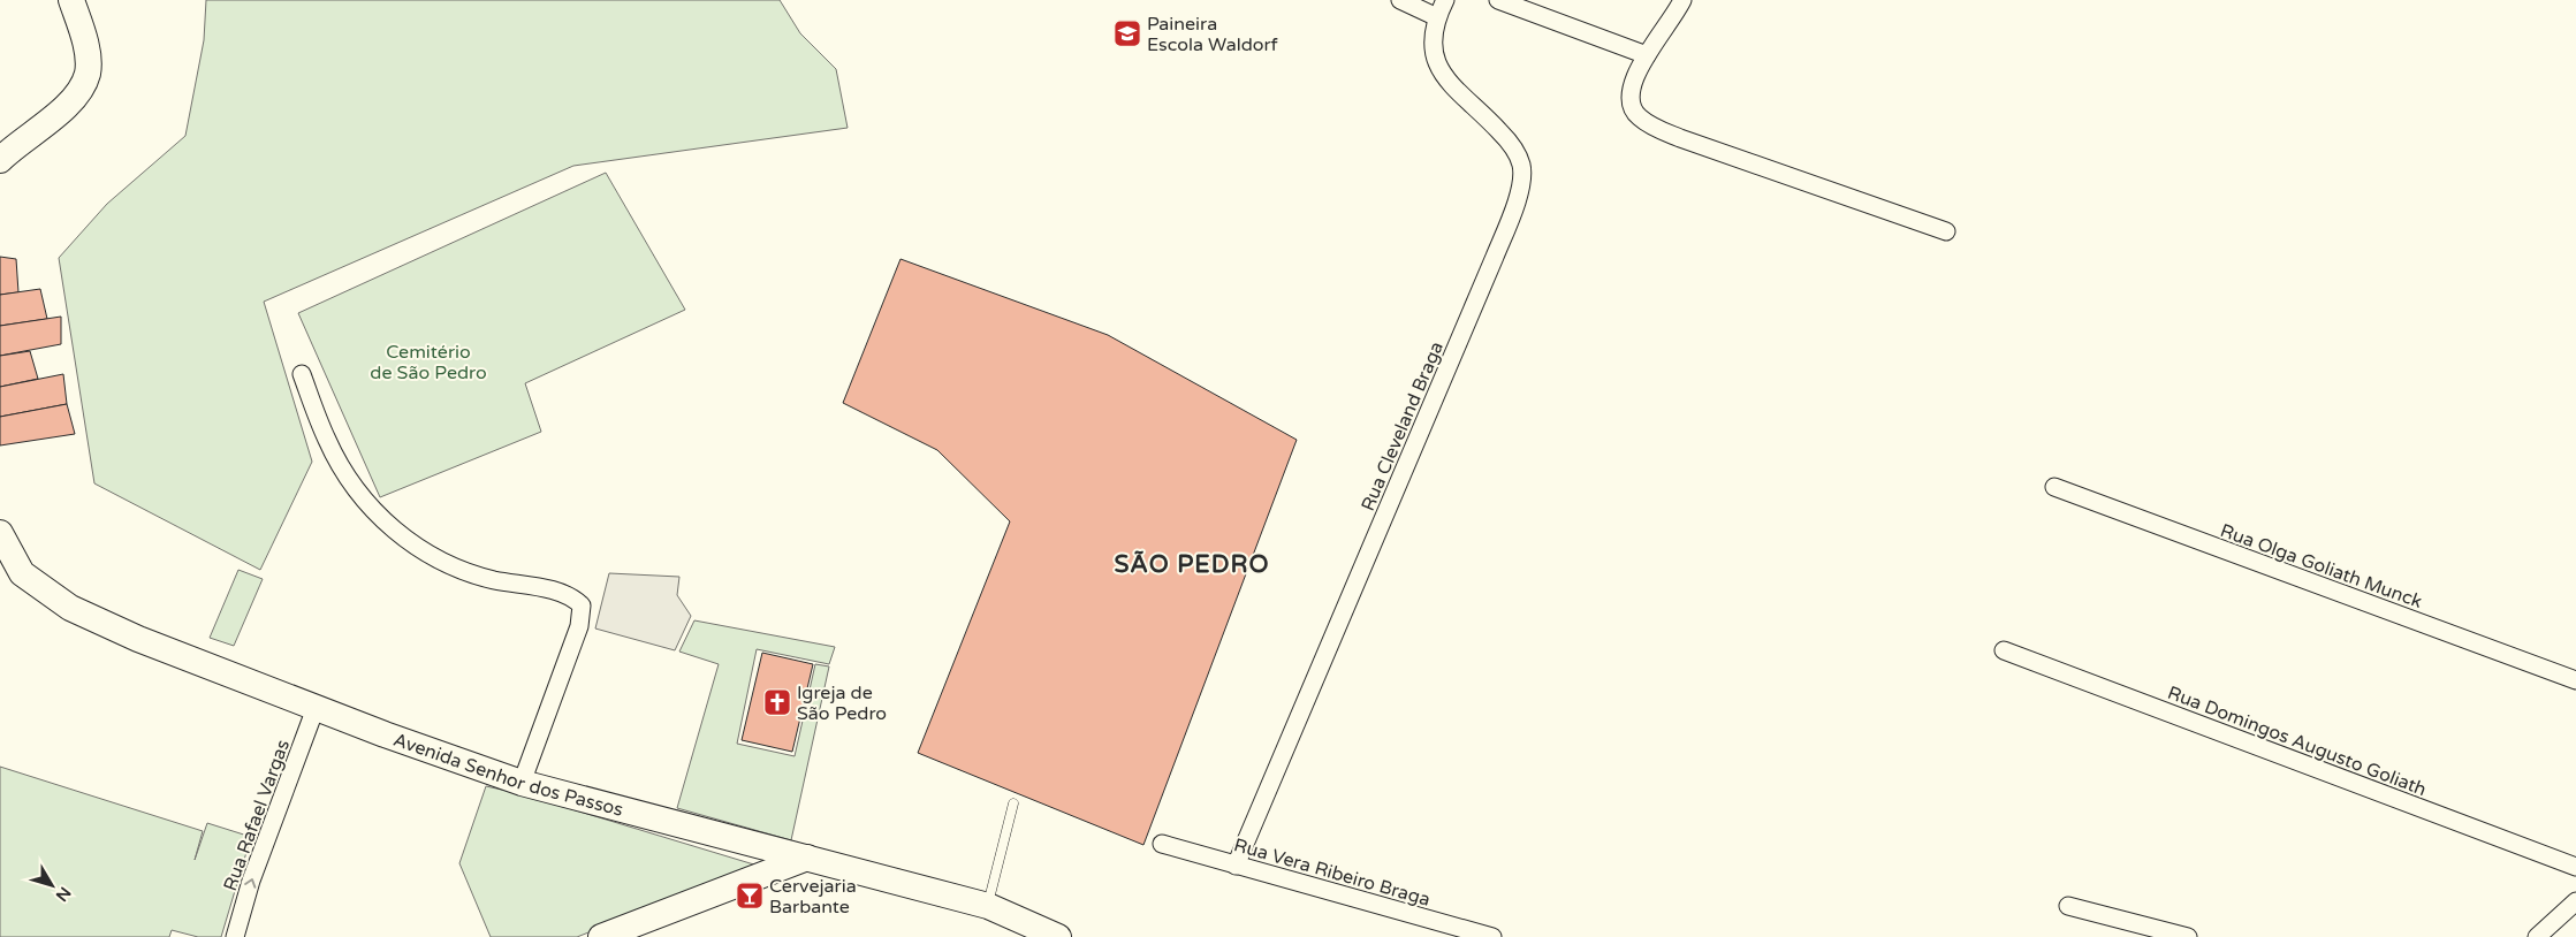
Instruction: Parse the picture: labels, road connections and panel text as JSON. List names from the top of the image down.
{
  "streets": {
    "street": [
      "Rua Cleveland Braga",
      "Rua Olga Goliath Munck",
      "Rua Domingos Augusto Goliath",
      "Avenida Senhor dos Passos",
      "Rua Rafael Vargas",
      "Rua Vera Ribeiro Braga"
    ]
  },
  "crossings": [
    ["Rua Cleveland Braga", "Rua Vera Ribeiro Braga"],
    ["Avenida Senhor dos Passos", "Rua Rafael Vargas"]
  ],
  "one_way": ["Rua Rafael Vargas"],
  "districts": ["SÃO PEDRO"],
  "parks": ["Cemitério de São Pedro"],
  "places": {
    "school or university": ["Paineira Escola Waldorf"],
    "church": ["Igreja de São Pedro"],
    "bar": ["Cervejaria Barbante"]
  },
  "north": "bottom right"
}
